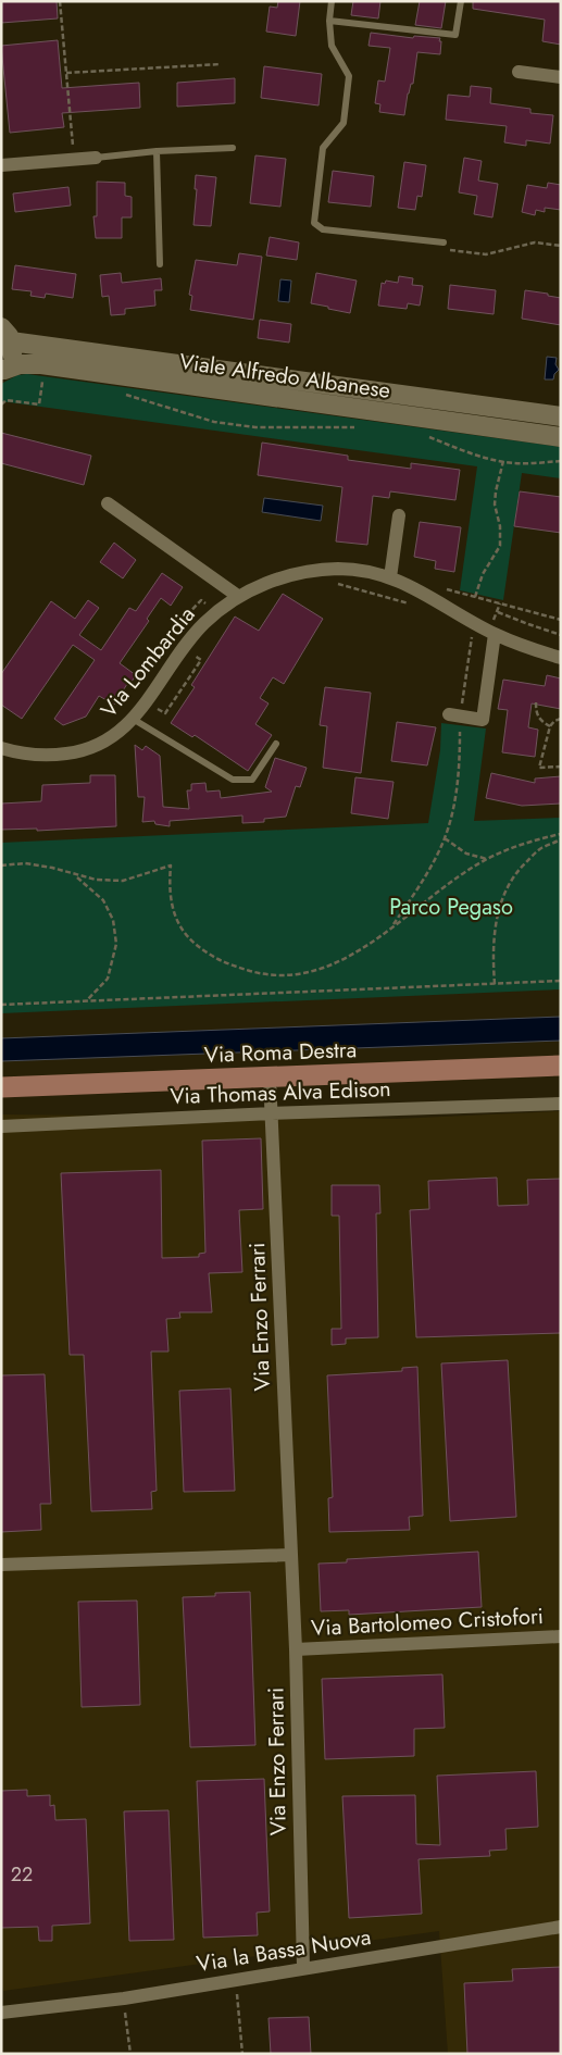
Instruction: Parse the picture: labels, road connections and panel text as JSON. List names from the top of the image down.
{
  "streets": {
    "main road": ["Via Roma Destra"],
    "street": [
      "Viale Alfredo Albanese",
      "Via Lombardia",
      "Via Thomas Alva Edison",
      "Via Enzo Ferrari",
      "Via Bartolomeo Cristofori",
      "Via la Bassa Nuova"
    ]
  },
  "crossings": [
    ["Via Roma Destra", "Via Enzo Ferrari"],
    ["Via Thomas Alva Edison", "Via Enzo Ferrari"],
    ["Via Enzo Ferrari", "Via Bartolomeo Cristofori"],
    ["Via Enzo Ferrari", "Via la Bassa Nuova"]
  ],
  "parks": ["Parco Pegaso"],
  "house_numbers": ["22"]
}
